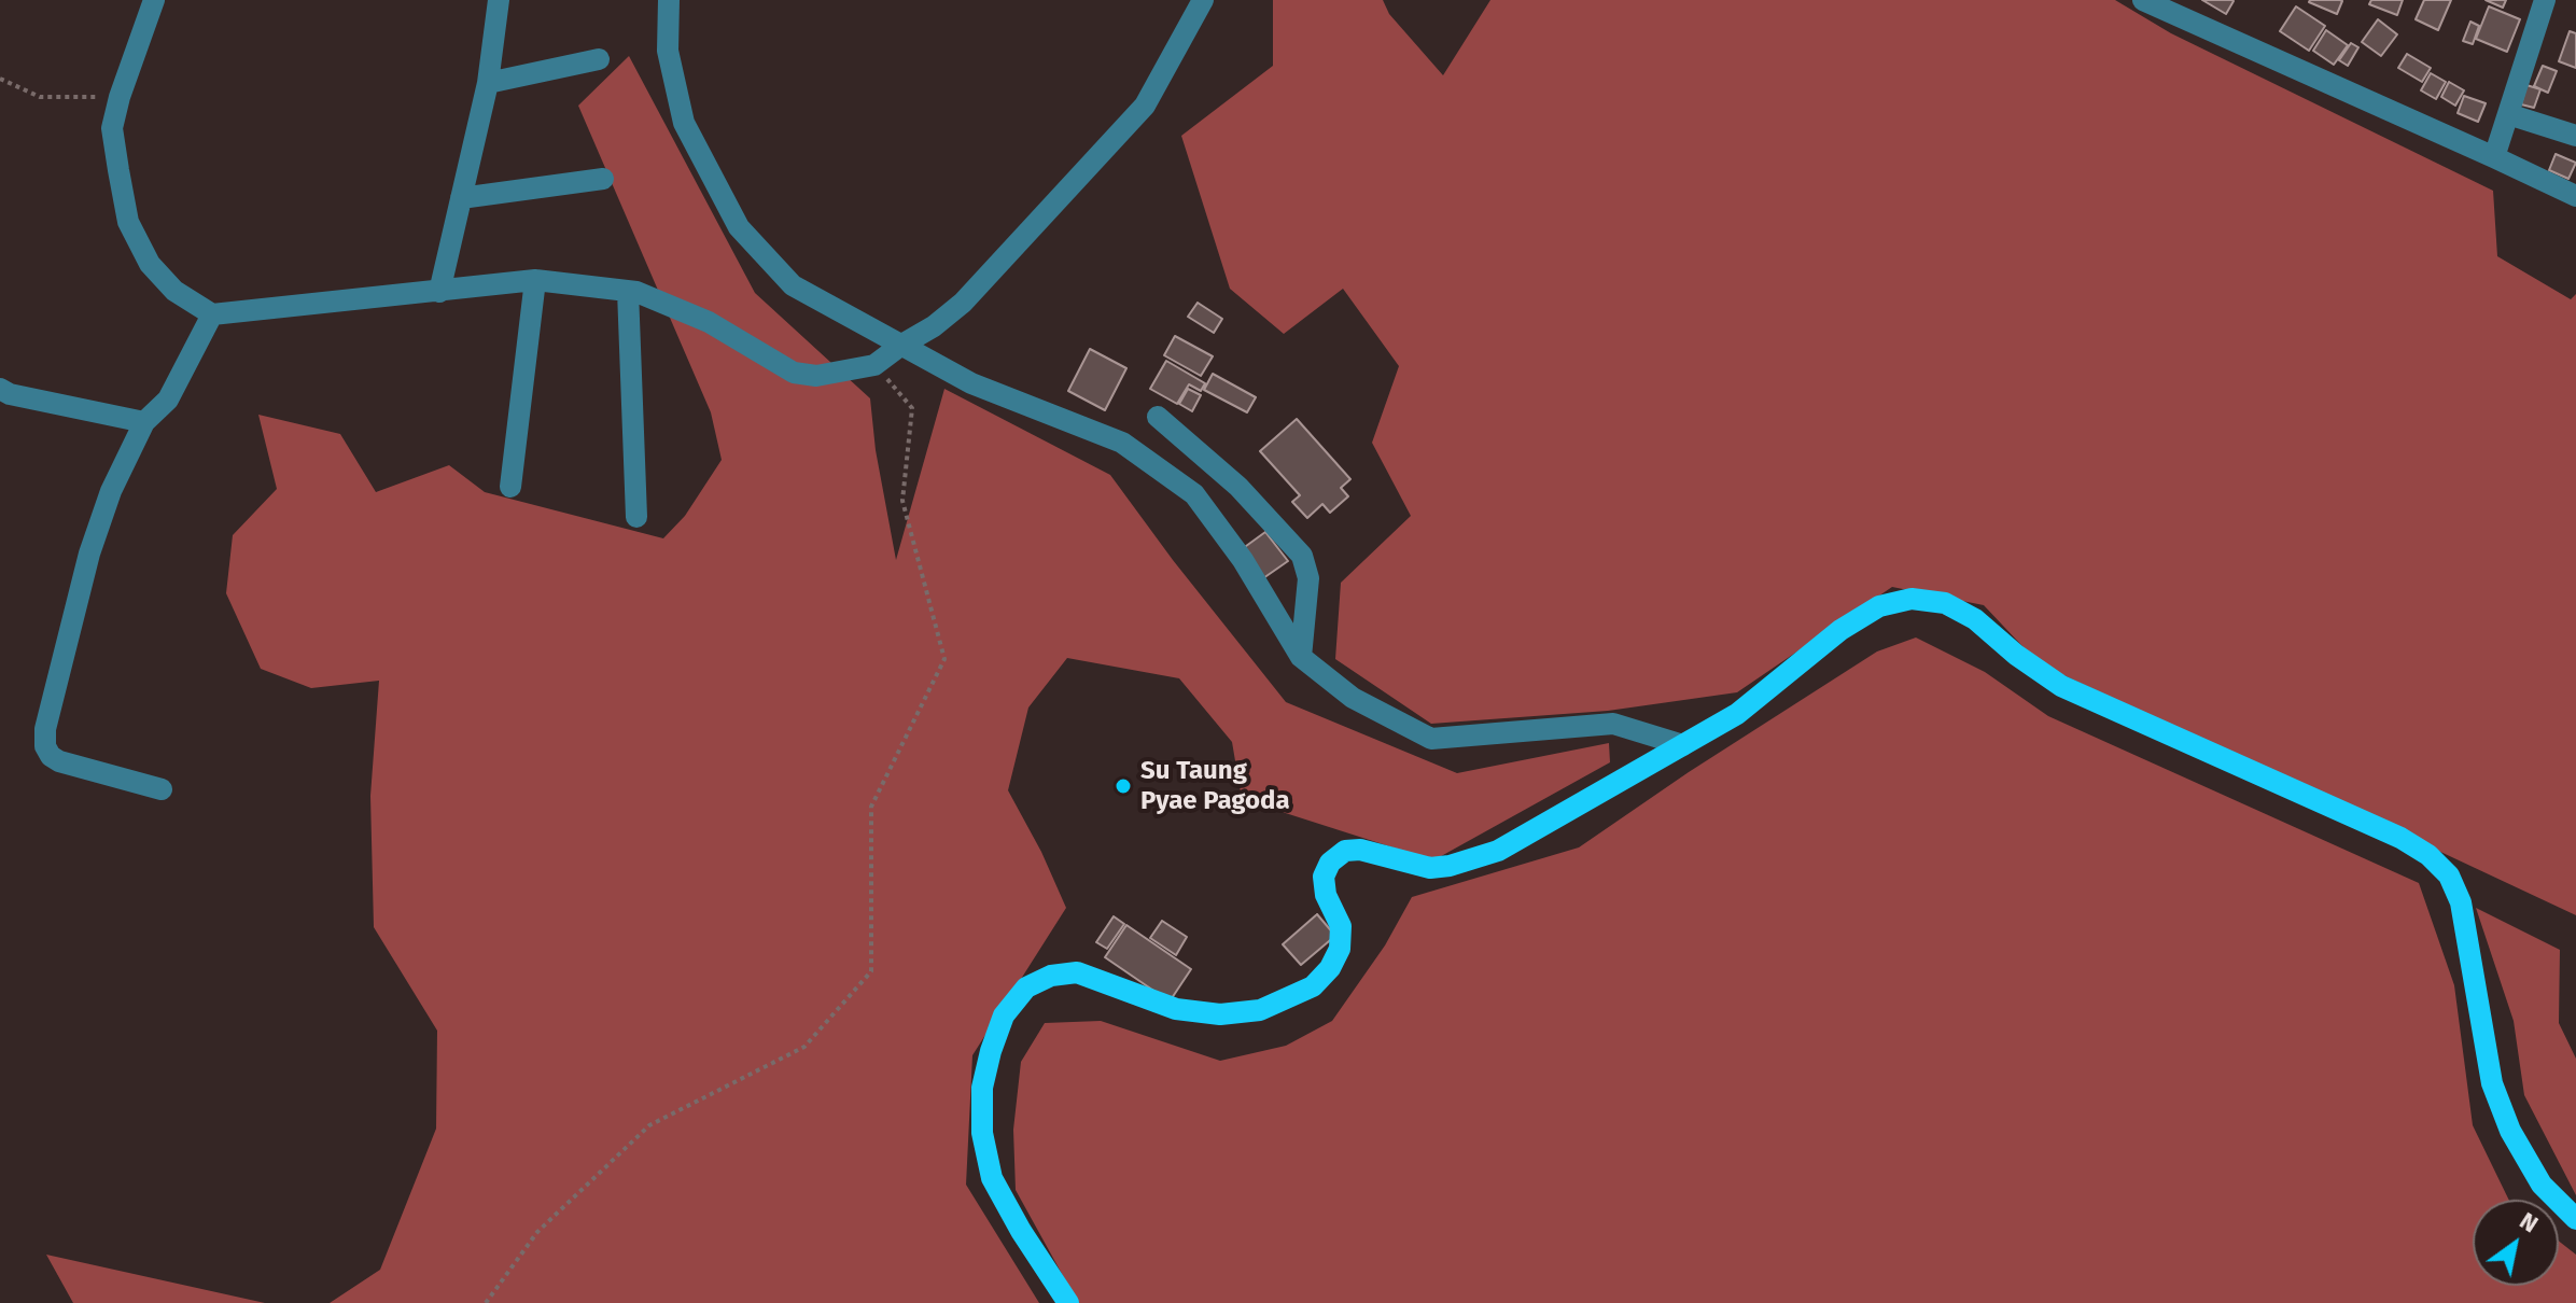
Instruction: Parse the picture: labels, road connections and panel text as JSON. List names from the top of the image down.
{
  "places": ["Su Taung Pyae Pagoda"],
  "north": "top right"
}
